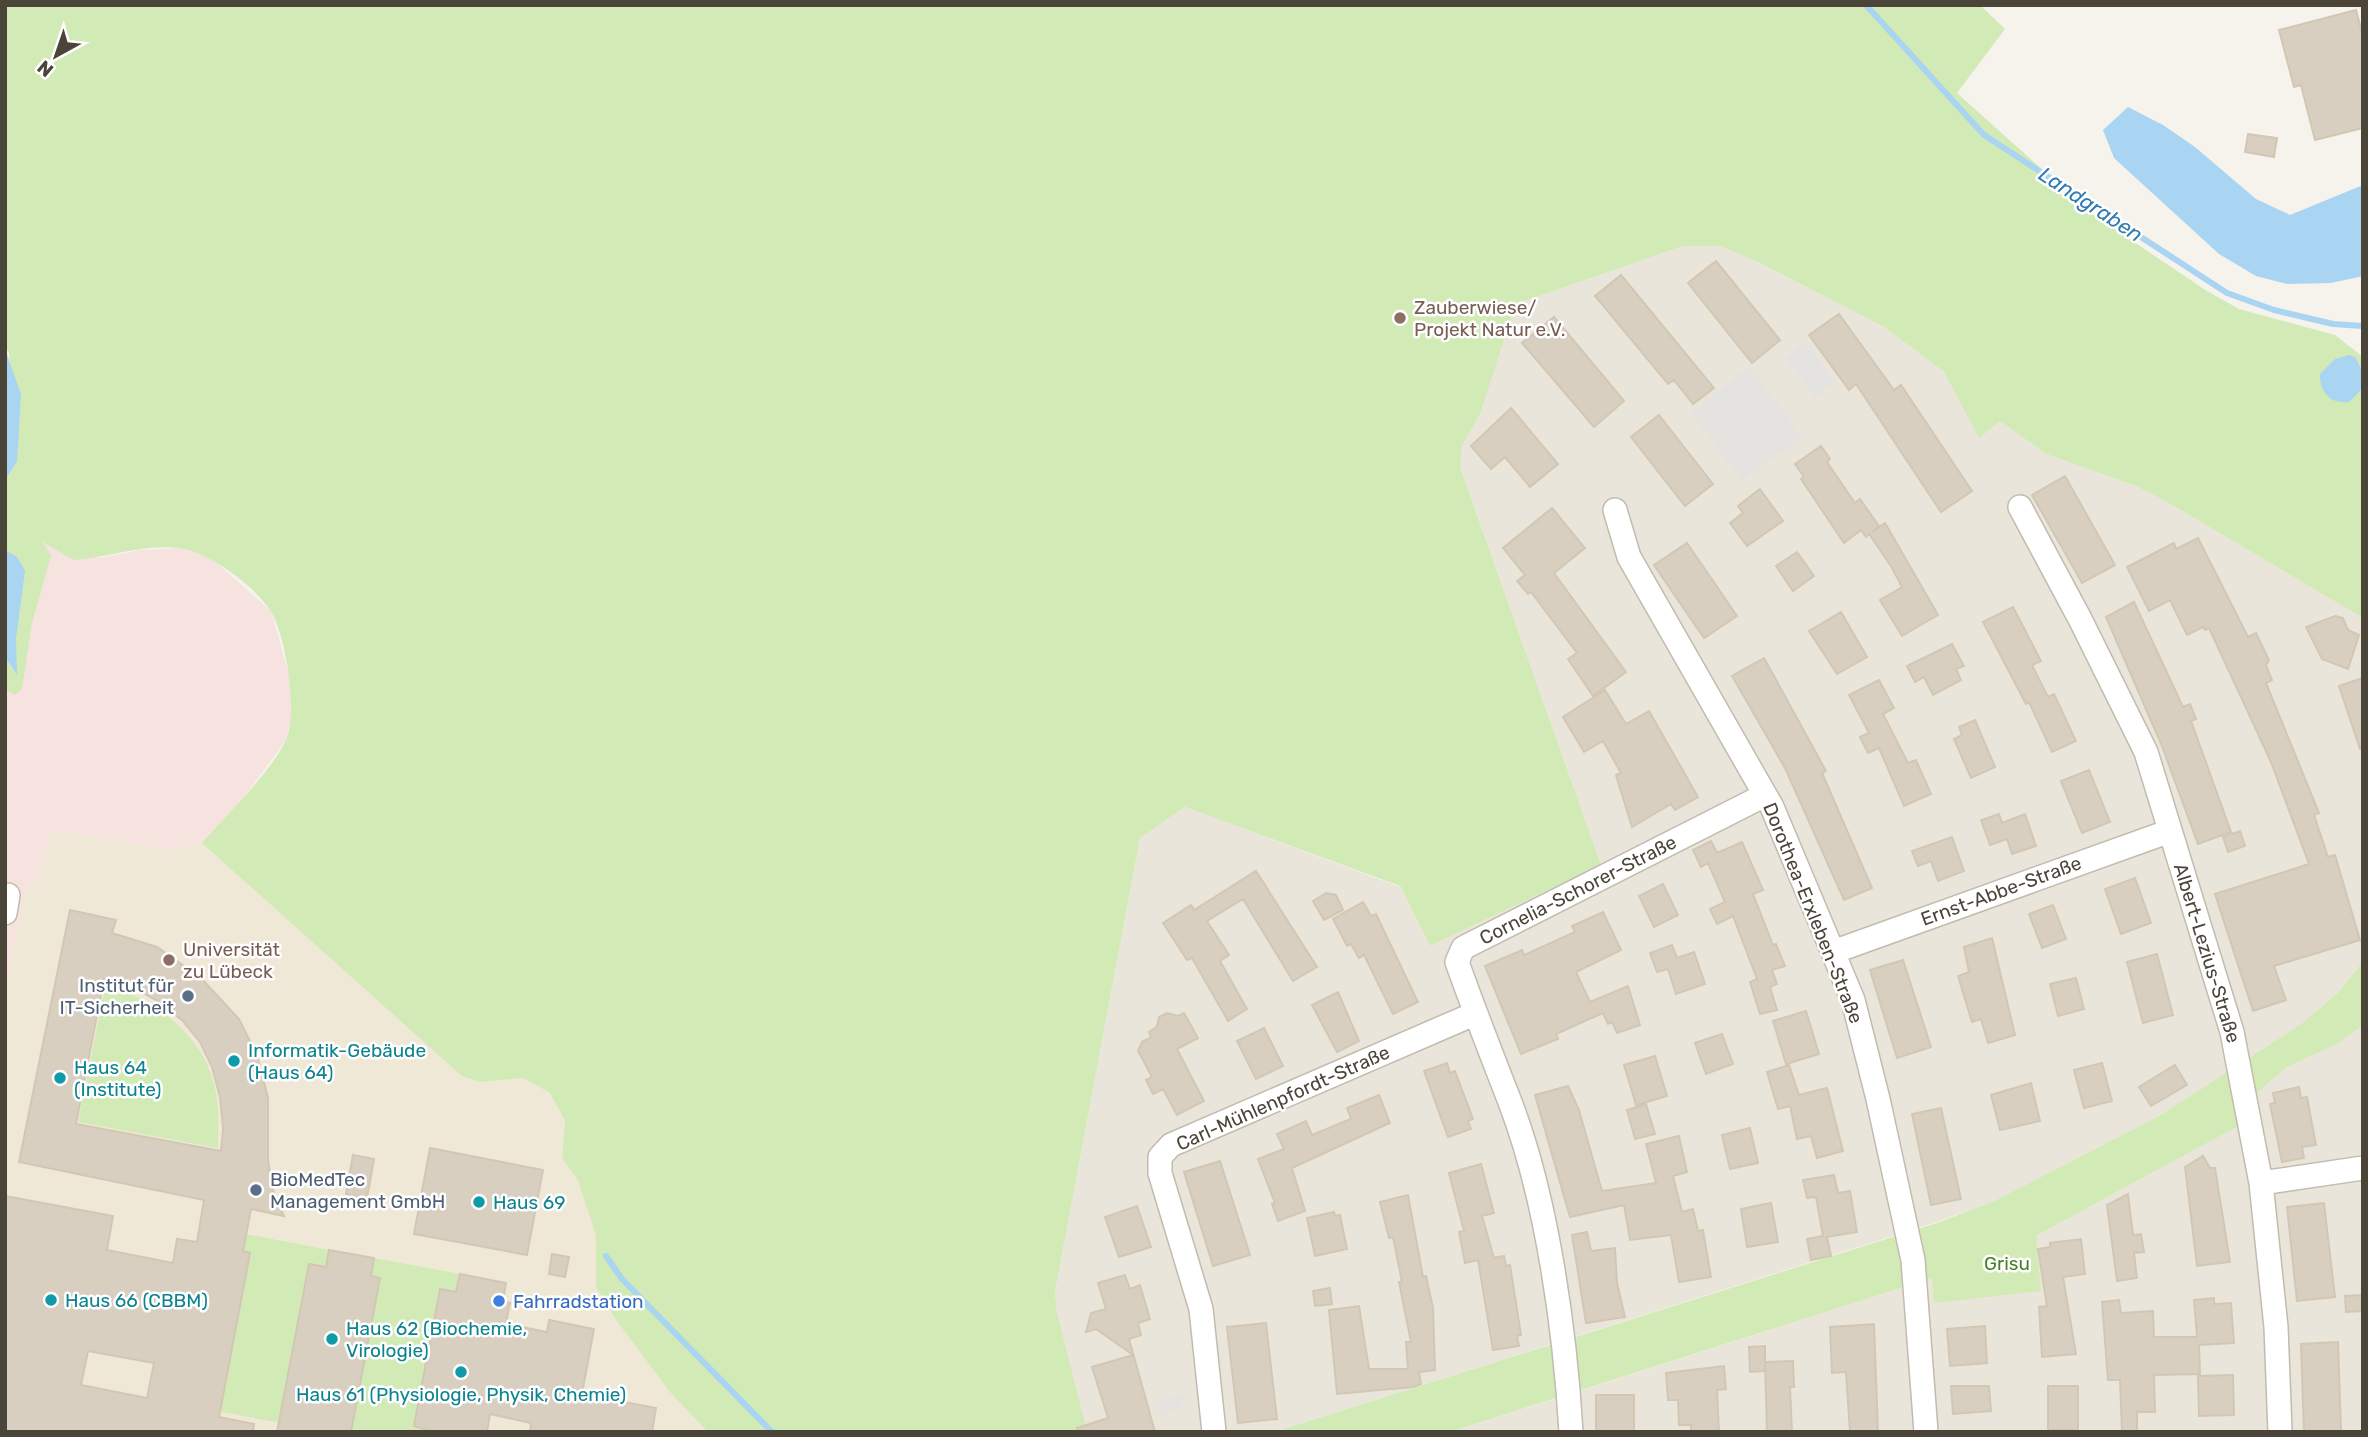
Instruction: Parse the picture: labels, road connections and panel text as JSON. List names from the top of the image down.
{
  "streets": {
    "street": [
      "Cornelia-Schorer-Straße",
      "Ernst-Abbe-Straße",
      "Dorothea-Erxleben-Straße",
      "Albert-Lezius-Straße",
      "Carl-Mühlenpfordt-Straße"
    ]
  },
  "crossings": [
    ["Cornelia-Schorer-Straße", "Dorothea-Erxleben-Straße"],
    ["Cornelia-Schorer-Straße", "Carl-Mühlenpfordt-Straße"],
    ["Ernst-Abbe-Straße", "Dorothea-Erxleben-Straße"],
    ["Ernst-Abbe-Straße", "Albert-Lezius-Straße"]
  ],
  "water": ["Landgraben"],
  "parks": ["Grisu"],
  "places": [
    "Zauberwiese/ Projekt Natur e.V.",
    "Universität zu Lübeck",
    "Institut für IT-Sicherheit",
    "Informatik-Gebäude (Haus 64)",
    "Haus 64 (Institute)",
    "BioMedTec Management GmbH",
    "Haus 69",
    "Haus 66 (CBBM)",
    "Fahrradstation",
    "Haus 62 (Biochemie, Virologie)",
    "Haus 61 (Physiologie, Physik, Chemie)"
  ],
  "north": "bottom left"
}
